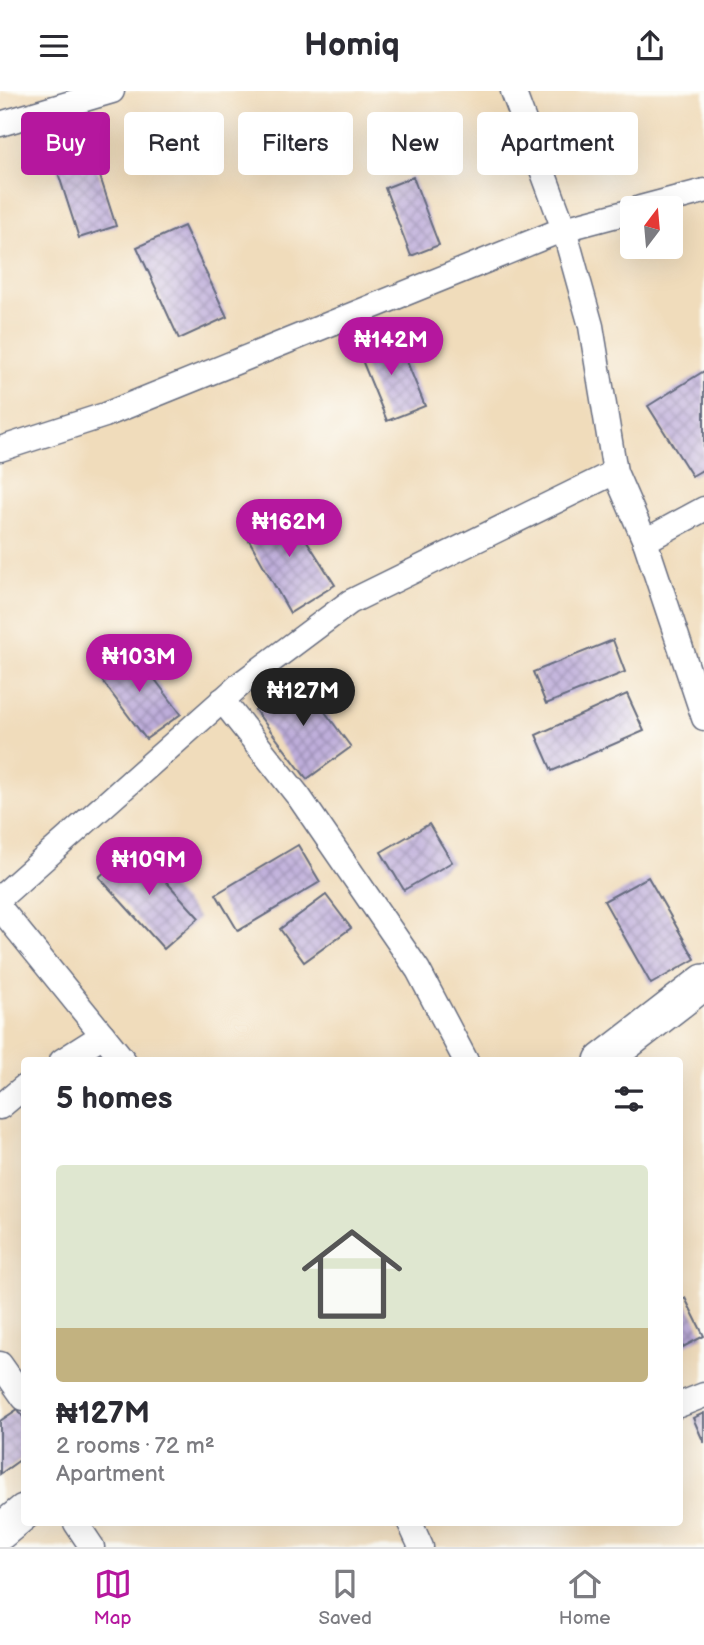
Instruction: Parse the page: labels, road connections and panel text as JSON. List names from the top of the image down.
{
  "north": "top",
  "page": {
    "header": "Homiq",
    "chip": [
      "Buy",
      "Rent",
      "Filters",
      "New",
      "Apartment"
    ],
    "price": [
      "₦142M",
      "₦162M",
      "₦103M",
      "₦127M",
      "₦109M"
    ],
    "heading": "5 homes",
    "list": [
      {
        "name": "₦127M",
        "note": "2 rooms · 72 m² · Apartment"
      }
    ],
    "tabs": ["Map", "Saved", "Home"]
  }
}
